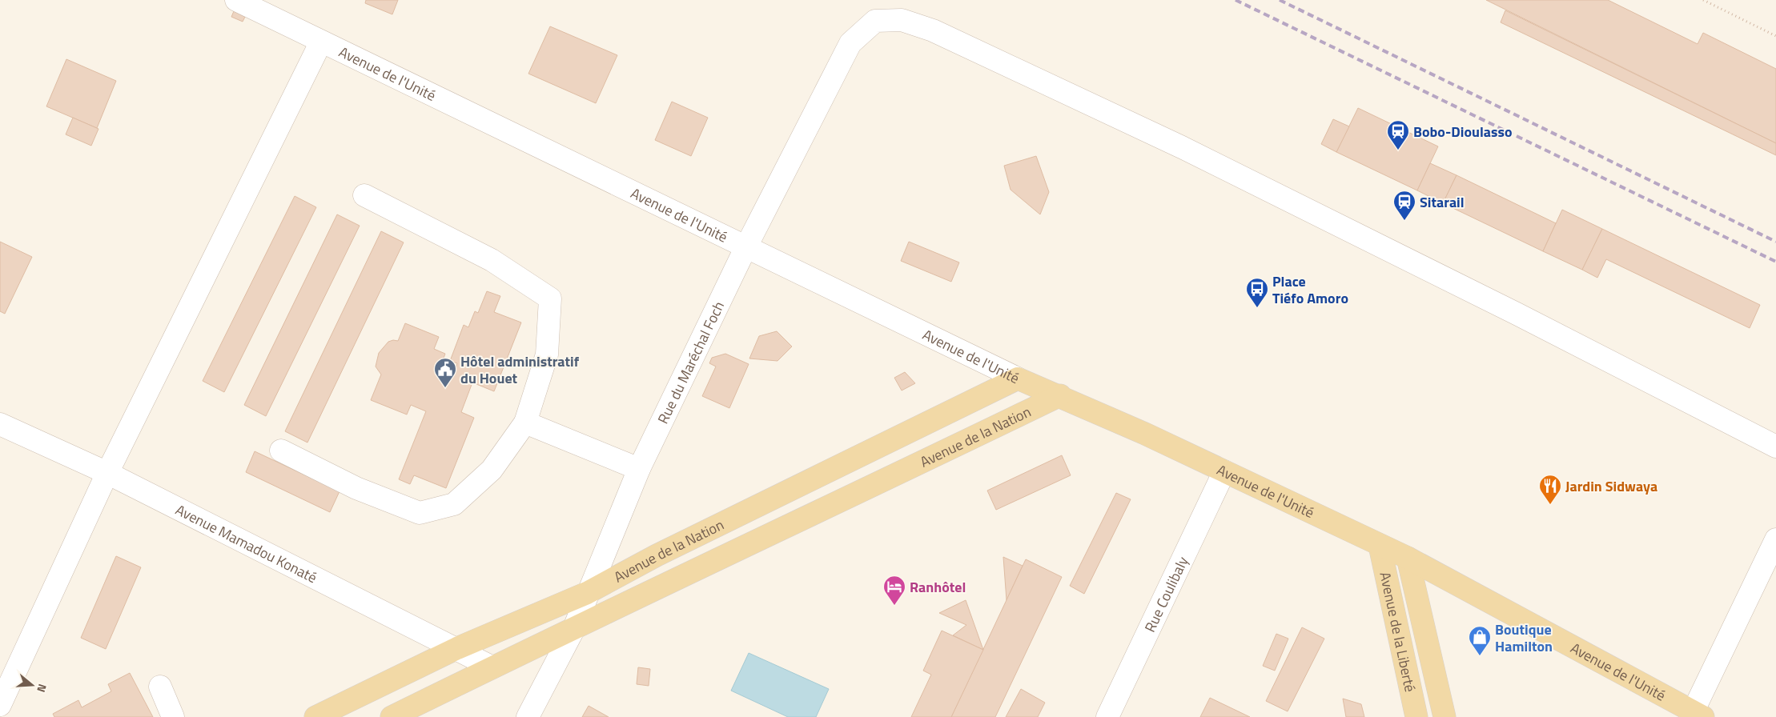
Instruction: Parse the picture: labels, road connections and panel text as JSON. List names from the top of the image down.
{
  "streets": {
    "main road": ["Avenue de l'Unité", "Avenue de la Nation", "Avenue de la Liberté"],
    "street": ["Rue du Maréchal Foch", "Avenue Mamadou Konaté", "Rue Coulibaly"]
  },
  "crossings": [
    ["Avenue de l'Unité", "Rue du Maréchal Foch"],
    ["Avenue de l'Unité", "Avenue de la Nation"],
    ["Avenue de l'Unité", "Rue Coulibaly"],
    ["Avenue de l'Unité", "Avenue de la Liberté"],
    ["Rue du Maréchal Foch", "Avenue de la Nation"],
    ["Avenue de la Nation", "Avenue Mamadou Konaté"]
  ],
  "places": {
    "station": ["Bobo-Dioulasso", "Sitarail"],
    "bus stop": ["Place Tiéfo Amoro"],
    "public building": ["Hôtel administratif du Houet"],
    "restaurant": ["Jardin Sidwaya"],
    "hotel": ["Ranhôtel"],
    "shop": ["Boutique Hamilton"]
  },
  "north": "right"
}
